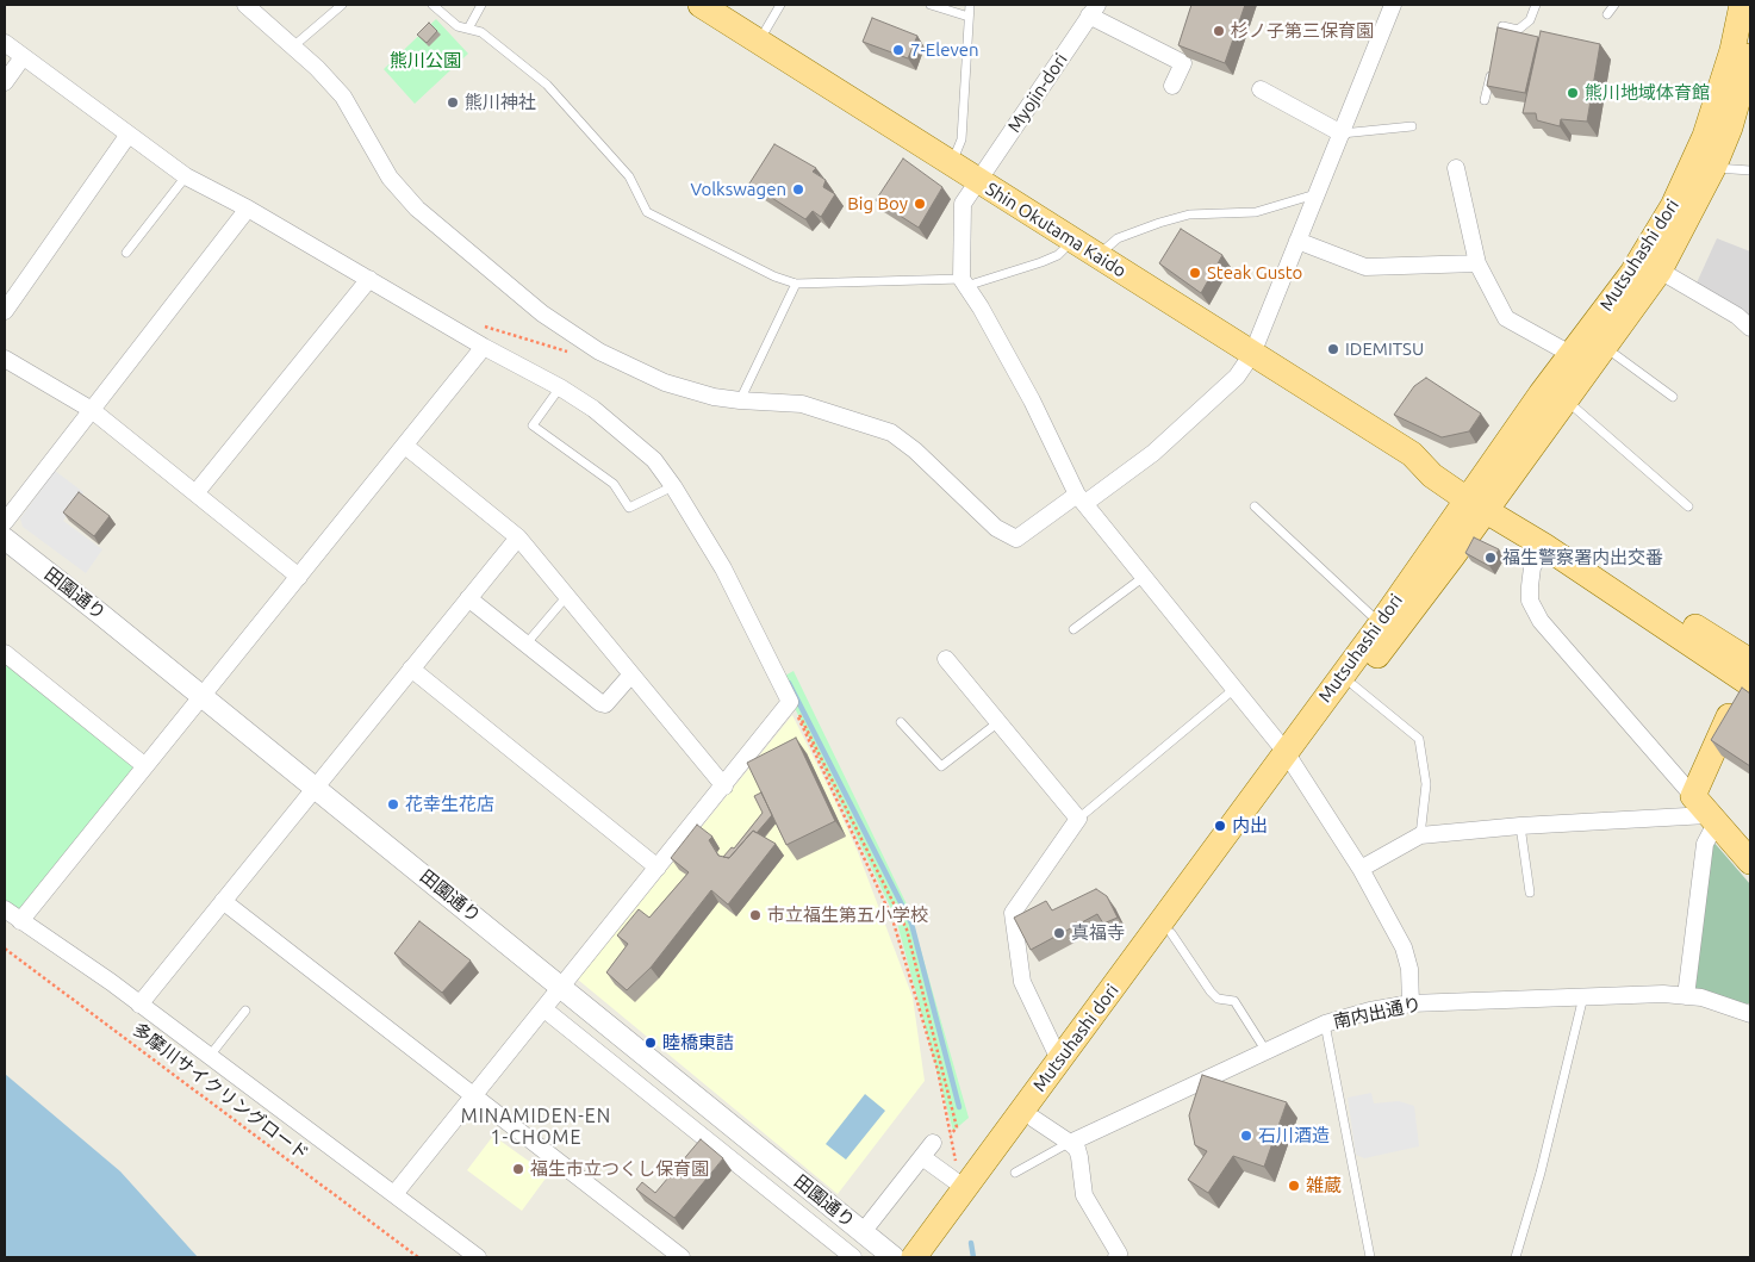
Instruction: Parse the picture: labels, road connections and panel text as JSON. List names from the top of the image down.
{
  "streets": {
    "main road": ["Shin Okutama Kaido", "Mutsuhashi dori"],
    "street": ["Myojin-dori", "田園通り", "南内出通り"],
    "path": ["多摩川サイクリングロード"]
  },
  "crossings": [
    ["Myojin-dori", "Shin Okutama Kaido"],
    ["Shin Okutama Kaido", "Mutsuhashi dori"]
  ],
  "districts": ["MINAMIDEN-EN 1-CHOME"],
  "parks": ["熊川公園"],
  "places": [
    "杉ノ子第三保育園",
    "7-Eleven",
    "熊川地域体育館",
    "熊川神社",
    "Volkswagen",
    "Big Boy",
    "Steak Gusto",
    "IDEMITSU",
    "福生警察署内出交番",
    "花幸生花店",
    "内出",
    "市立福生第五小学校",
    "真福寺",
    "睦橋東詰",
    "石川酒造",
    "福生市立つくし保育園",
    "雑蔵"
  ]
}
